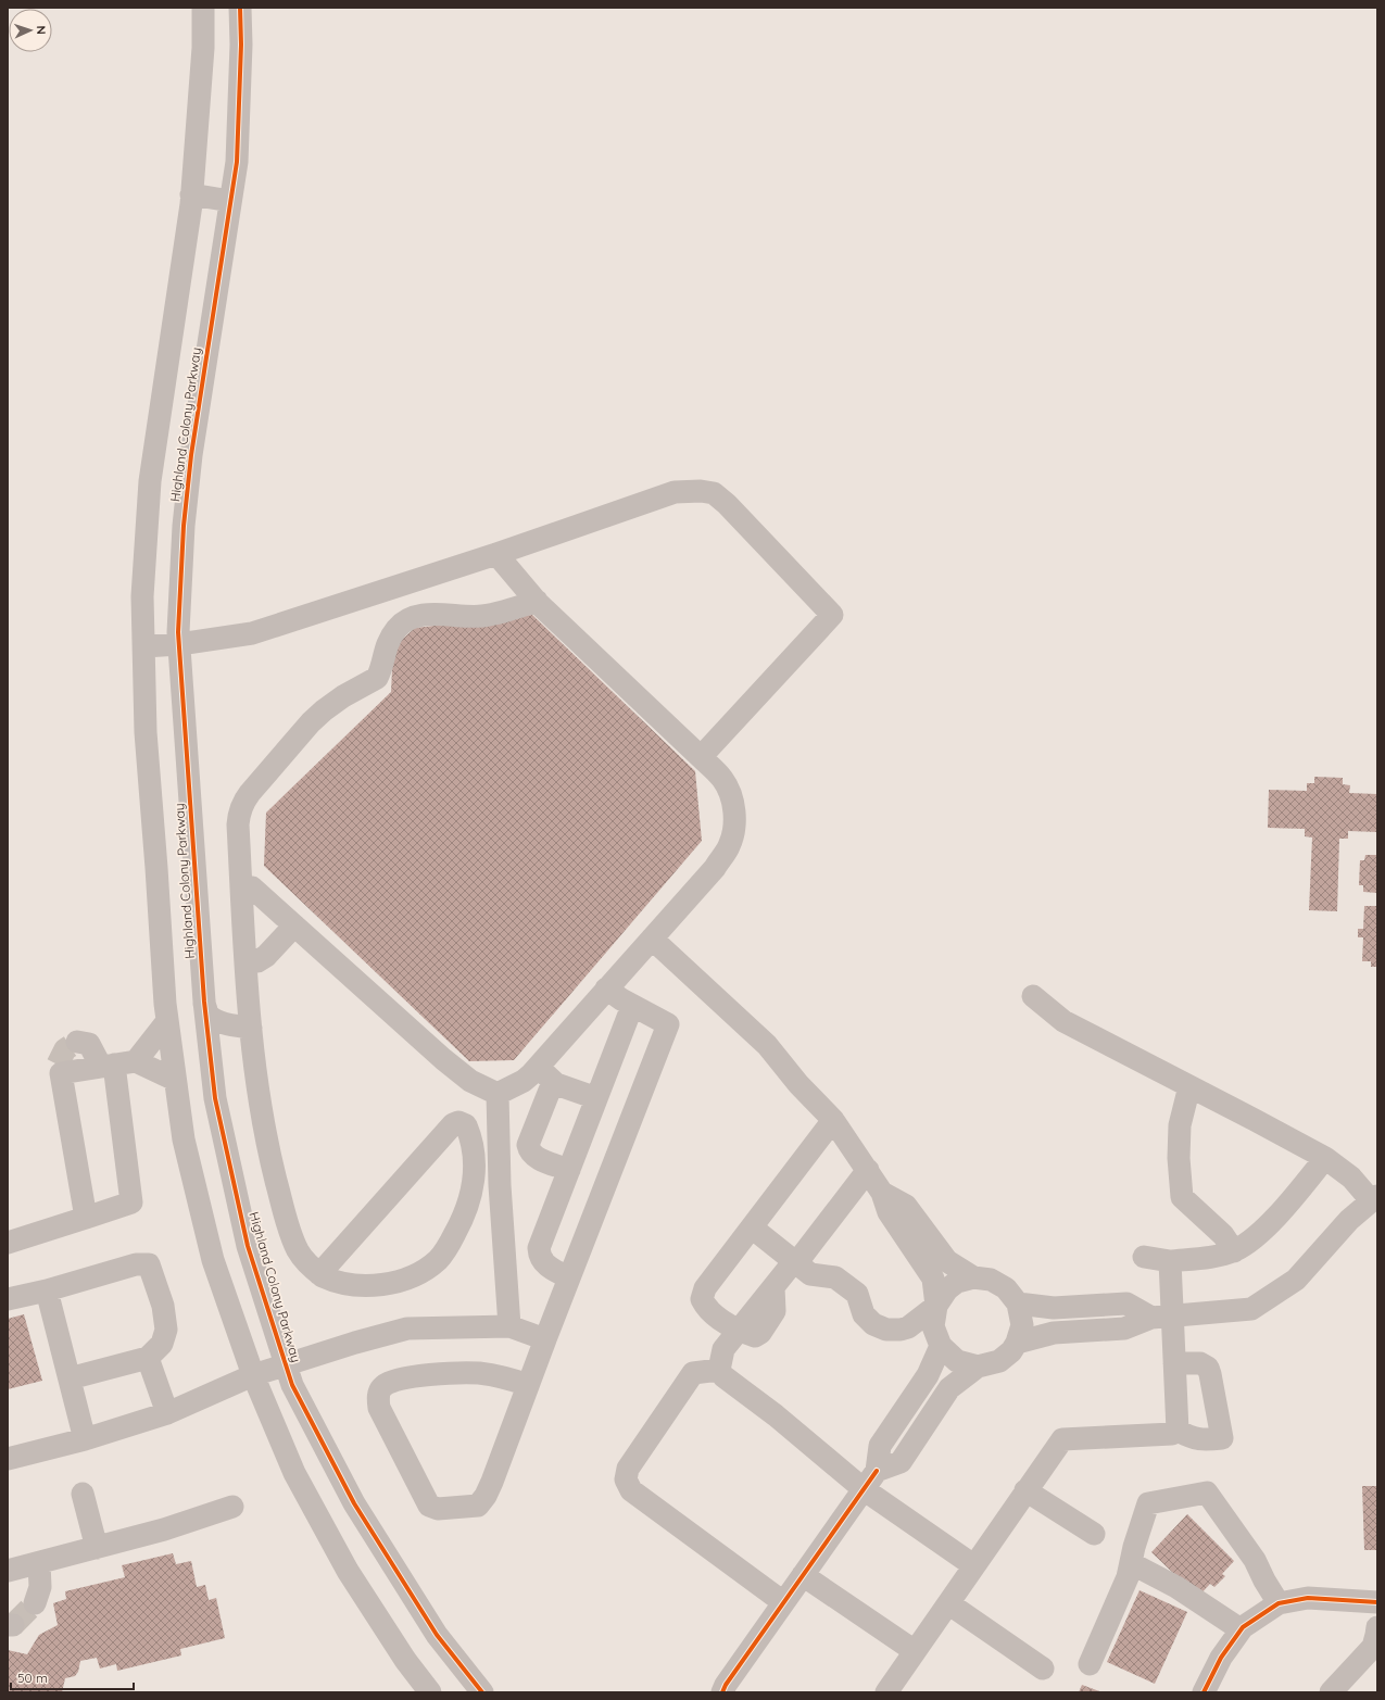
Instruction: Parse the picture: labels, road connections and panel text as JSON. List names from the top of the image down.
{
  "streets": {
    "street": ["Highland Colony Parkway"]
  },
  "scale_bar": "50 m",
  "north": "right"
}
